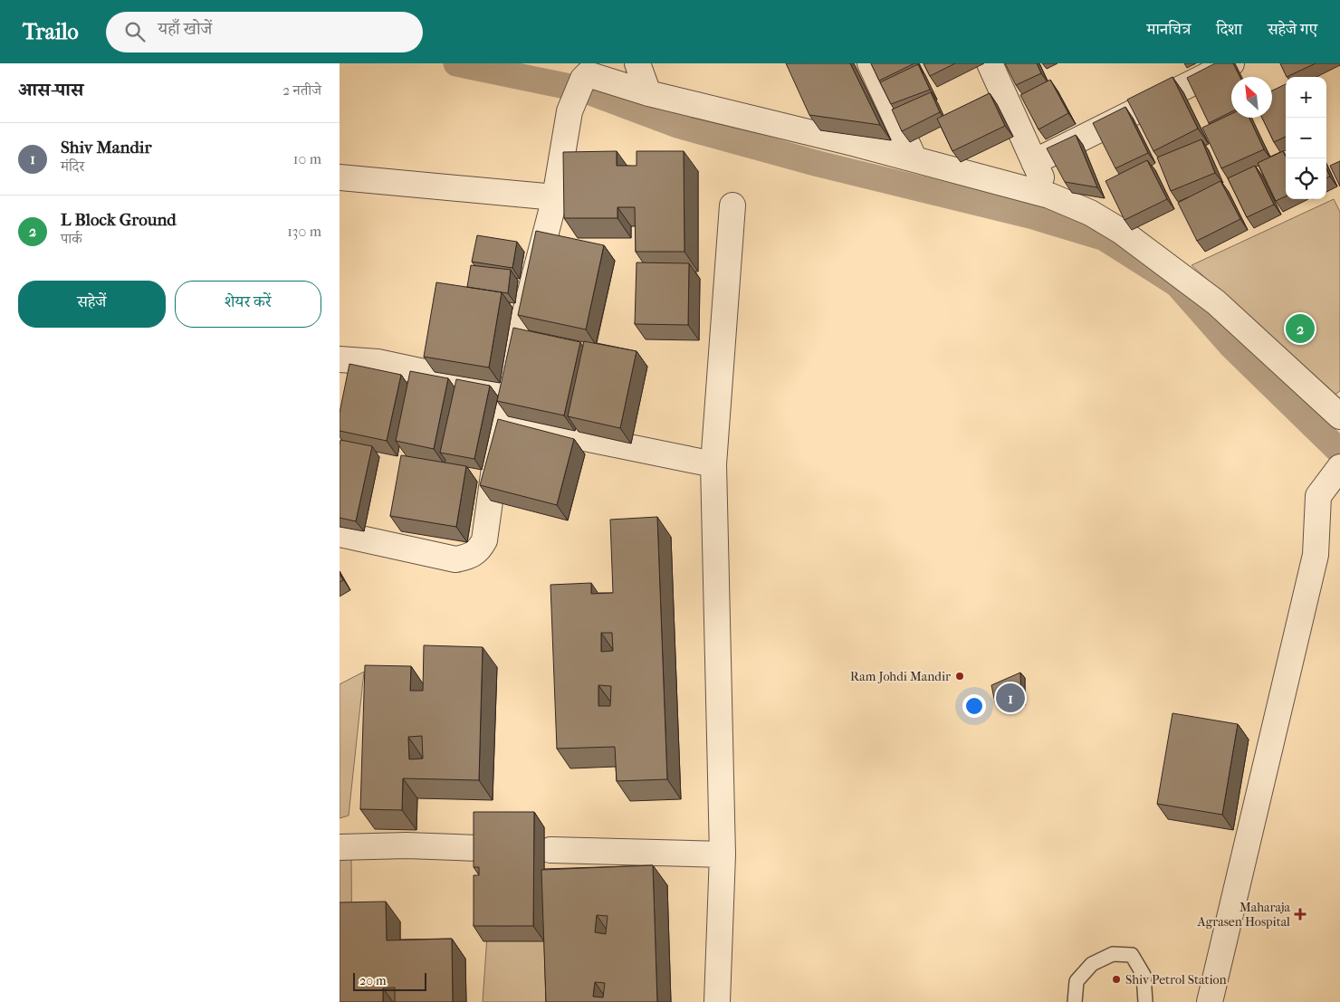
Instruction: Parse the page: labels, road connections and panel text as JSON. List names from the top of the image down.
{
  "places": {
    "other": ["Ram Johdi Mandir", "Shiv Petrol Station"],
    "health": ["Maharaja Agrasen Hospital"]
  },
  "scale_bar": "20 m",
  "north": "top left",
  "page": {
    "header": "Trailo",
    "search": "यहाँ खोजें",
    "nav": ["मानचित्र", "दिशा", "सहेजे गए"],
    "heading": ["आस-पास", "2 नतीजे"],
    "map_buttons": ["+", "−"],
    "list": [
      {
        "mark": "1",
        "name": "Shiv Mandir",
        "note": "मंदिर",
        "value": "10 m"
      },
      {
        "mark": "2",
        "name": "L Block Ground",
        "note": "पार्क",
        "value": "130 m"
      }
    ],
    "buttons": ["सहेजें", "शेयर करें"],
    "pins": ["2", "1"],
    "scale": "20 m"
  }
}
